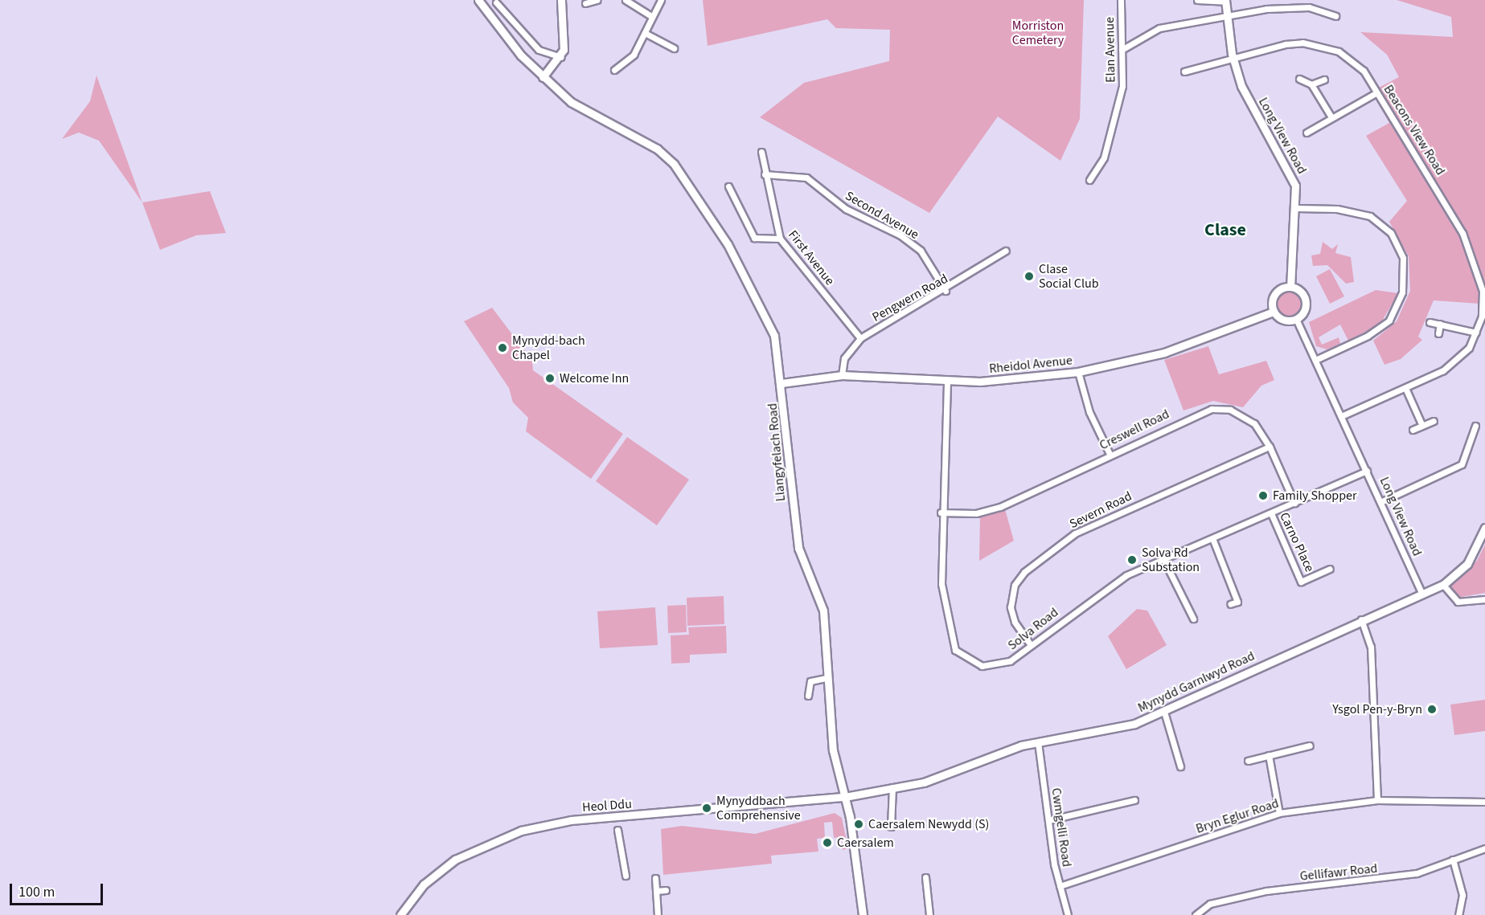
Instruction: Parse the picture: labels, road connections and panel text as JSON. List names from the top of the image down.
{
  "streets": {
    "street": [
      "Elan Avenue",
      "Beacons View Road",
      "Long View Road",
      "Second Avenue",
      "First Avenue",
      "Pengwern Road",
      "Rheidol Avenue",
      "Creswell Road",
      "Llangyfelach Road",
      "Severn Road",
      "Carno Place",
      "Solva Road",
      "Mynydd Garnlwyd Road",
      "Heol Ddu",
      "Bryn Eglur Road",
      "Cwmgelli Road",
      "Gellifawr Road"
    ]
  },
  "crossings": [
    ["Beacons View Road", "Long View Road"],
    ["Long View Road", "Rheidol Avenue"],
    ["Long View Road", "Solva Road"],
    ["Long View Road", "Mynydd Garnlwyd Road"],
    ["Second Avenue", "First Avenue"],
    ["Second Avenue", "Pengwern Road"],
    ["First Avenue", "Pengwern Road"],
    ["Pengwern Road", "Rheidol Avenue"],
    ["Rheidol Avenue", "Llangyfelach Road"],
    ["Rheidol Avenue", "Solva Road"],
    ["Creswell Road", "Severn Road"],
    ["Creswell Road", "Solva Road"],
    ["Llangyfelach Road", "Mynydd Garnlwyd Road"],
    ["Llangyfelach Road", "Heol Ddu"],
    ["Severn Road", "Solva Road"],
    ["Carno Place", "Solva Road"],
    ["Mynydd Garnlwyd Road", "Heol Ddu"],
    ["Mynydd Garnlwyd Road", "Cwmgelli Road"],
    ["Bryn Eglur Road", "Cwmgelli Road"]
  ],
  "districts": ["Clase"],
  "parks": ["Morriston Cemetery"],
  "places": [
    "Clase Social Club",
    "Mynydd-bach Chapel",
    "Welcome Inn",
    "Family Shopper",
    "Solva Rd Substation",
    "Ysgol Pen-y-Bryn",
    "Mynyddbach Comprehensive",
    "Caersalem Newydd (S)",
    "Caersalem"
  ],
  "scale_bar": "100 m"
}
